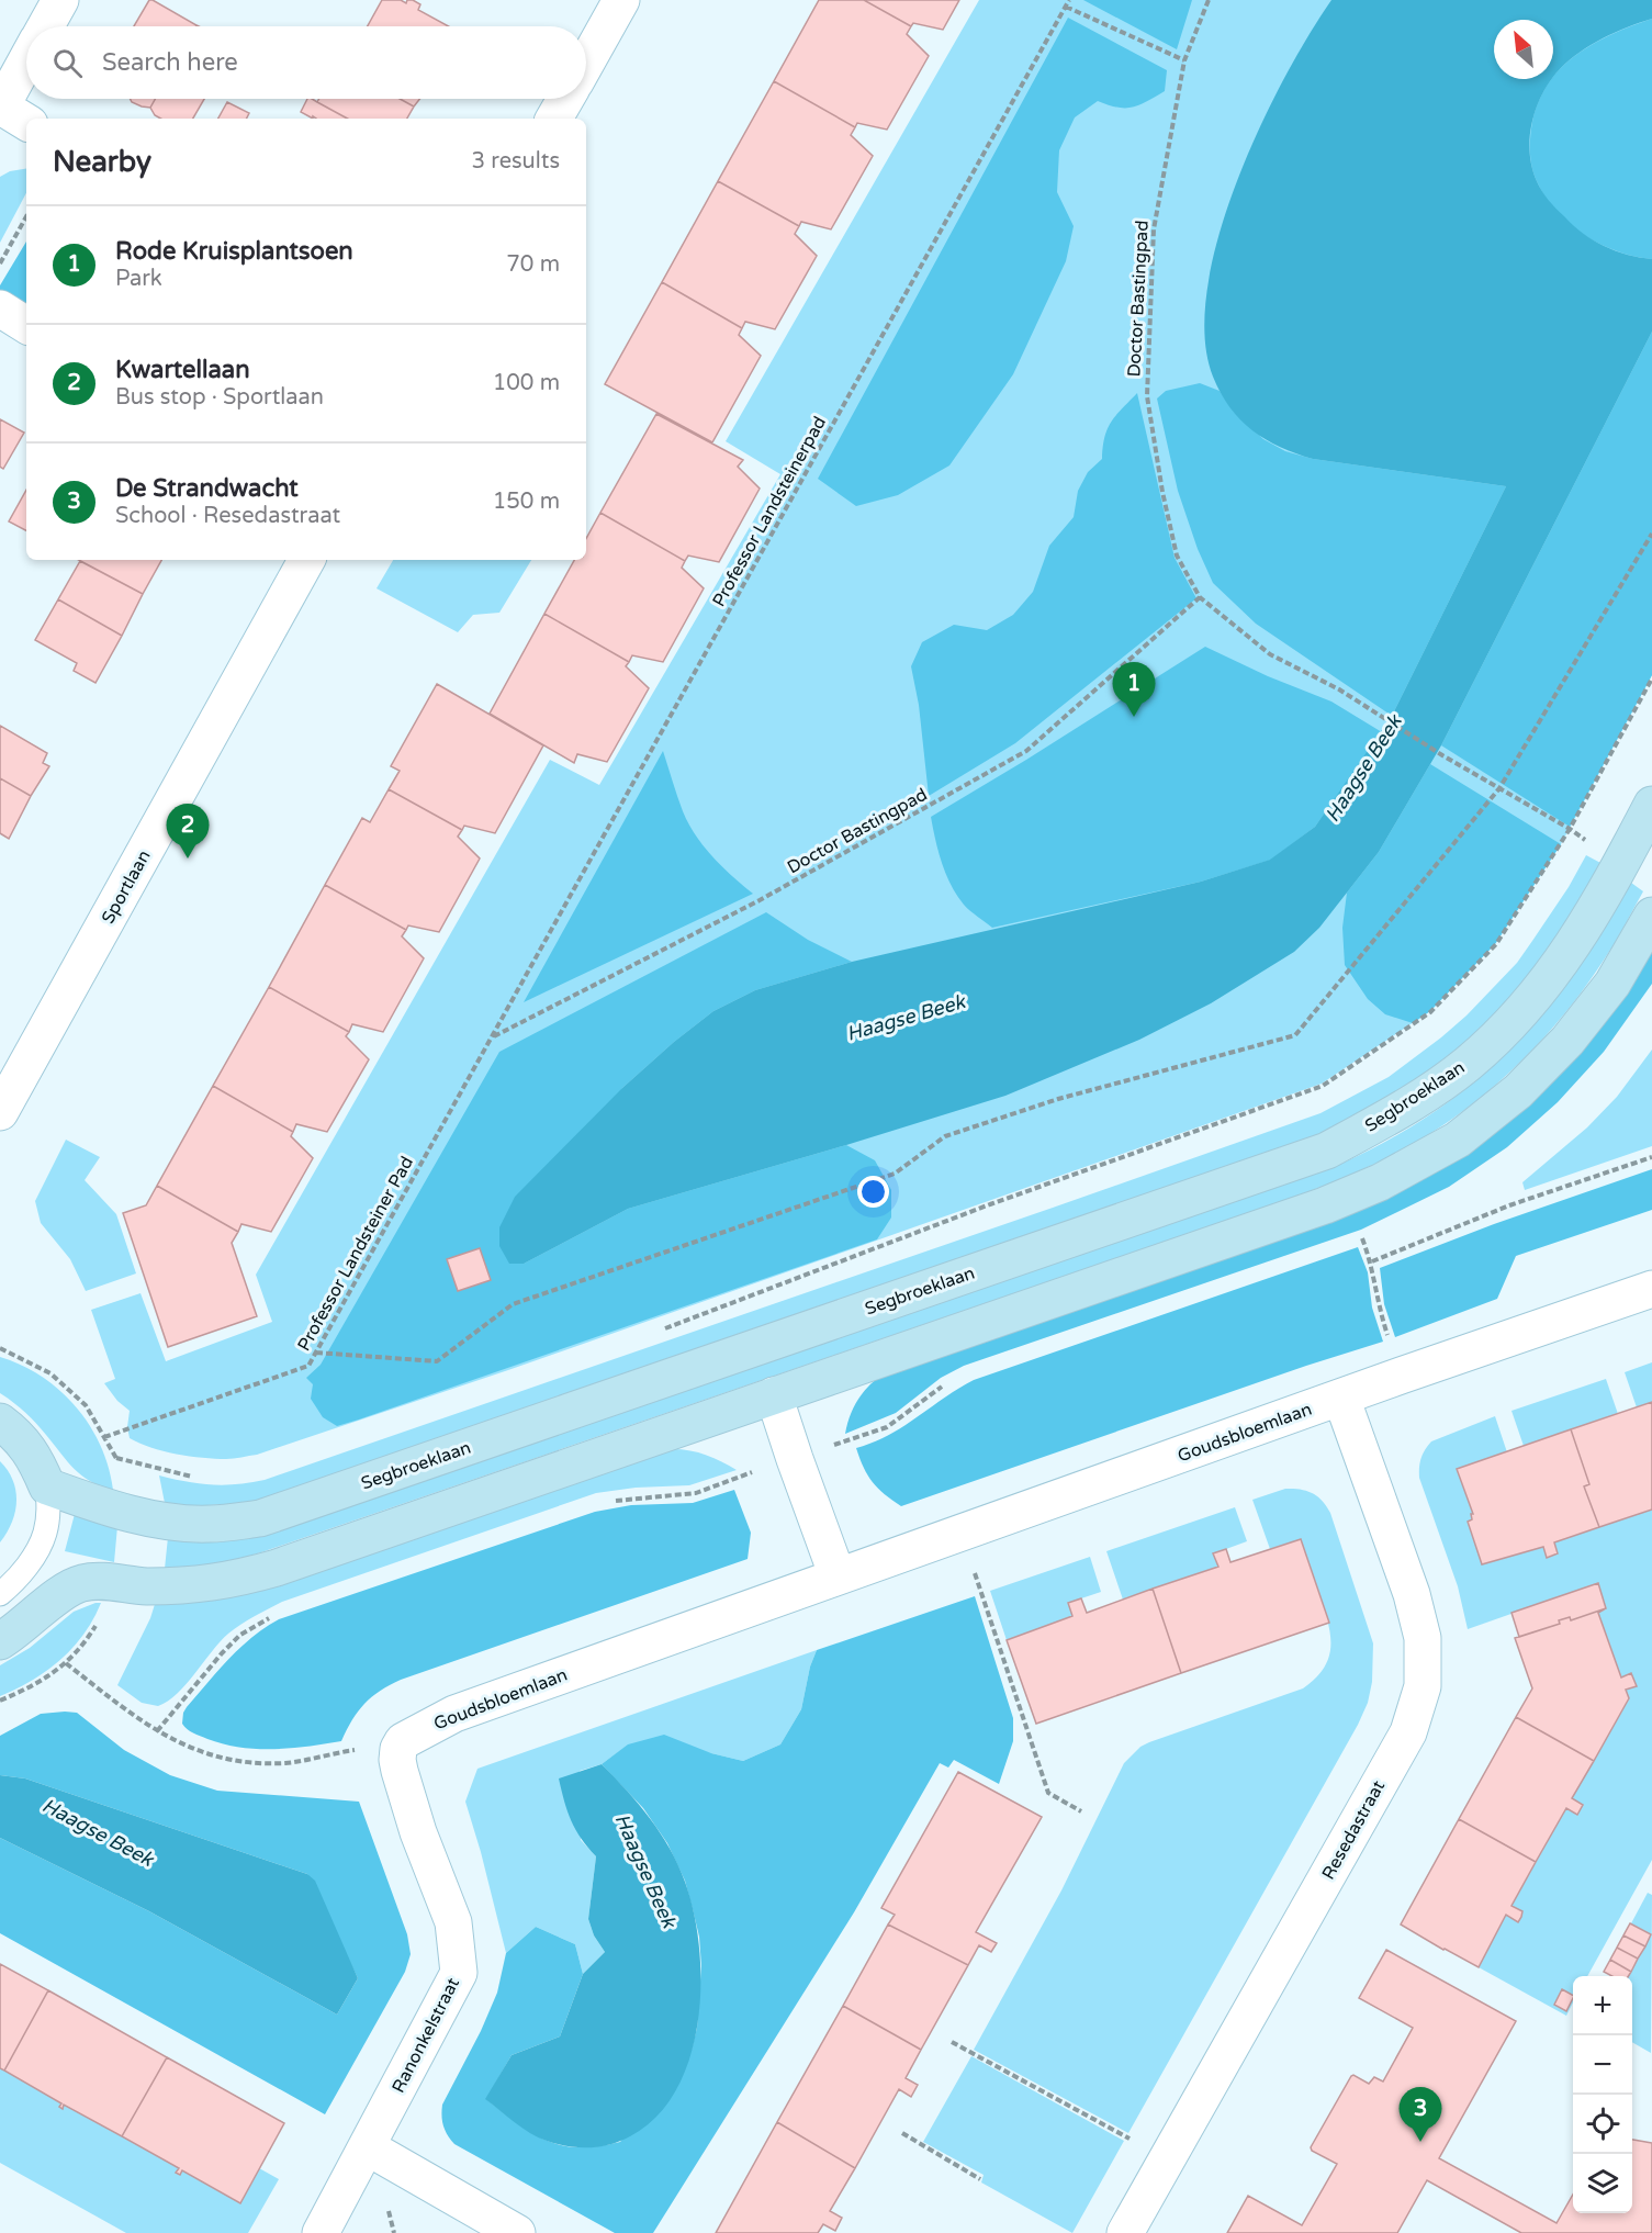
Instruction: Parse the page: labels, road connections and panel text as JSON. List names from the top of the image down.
{
  "streets": {
    "main road": ["Segbroeklaan"],
    "street": [
      "Sportlaan",
      "Goudsbloemlaan",
      "Resedastraat",
      "Ranonkelstraat"
    ],
    "path": ["Doctor Bastingpad", "Professor Landsteinerpad", "Professor Landsteiner Pad"]
  },
  "crossings": [
    ["Doctor Bastingpad", "Professor Landsteinerpad"],
    ["Doctor Bastingpad", "Professor Landsteiner Pad"],
    ["Professor Landsteinerpad", "Professor Landsteiner Pad"],
    ["Goudsbloemlaan", "Resedastraat"],
    ["Goudsbloemlaan", "Ranonkelstraat"]
  ],
  "water": ["Haagse Beek"],
  "north": "top left",
  "page": {
    "search": "Search here",
    "heading": ["Nearby", "3 results"],
    "list": [
      {
        "mark": "1",
        "name": "Rode Kruisplantsoen",
        "note": "Park",
        "value": "70 m"
      },
      {
        "mark": "2",
        "name": "Kwartellaan",
        "note": "Bus stop · Sportlaan",
        "value": "100 m"
      },
      {
        "mark": "3",
        "name": "De Strandwacht",
        "note": "School · Resedastraat",
        "value": "150 m"
      }
    ],
    "pins": ["1", "2", "3"],
    "map_buttons": ["+", "−"]
  }
}
